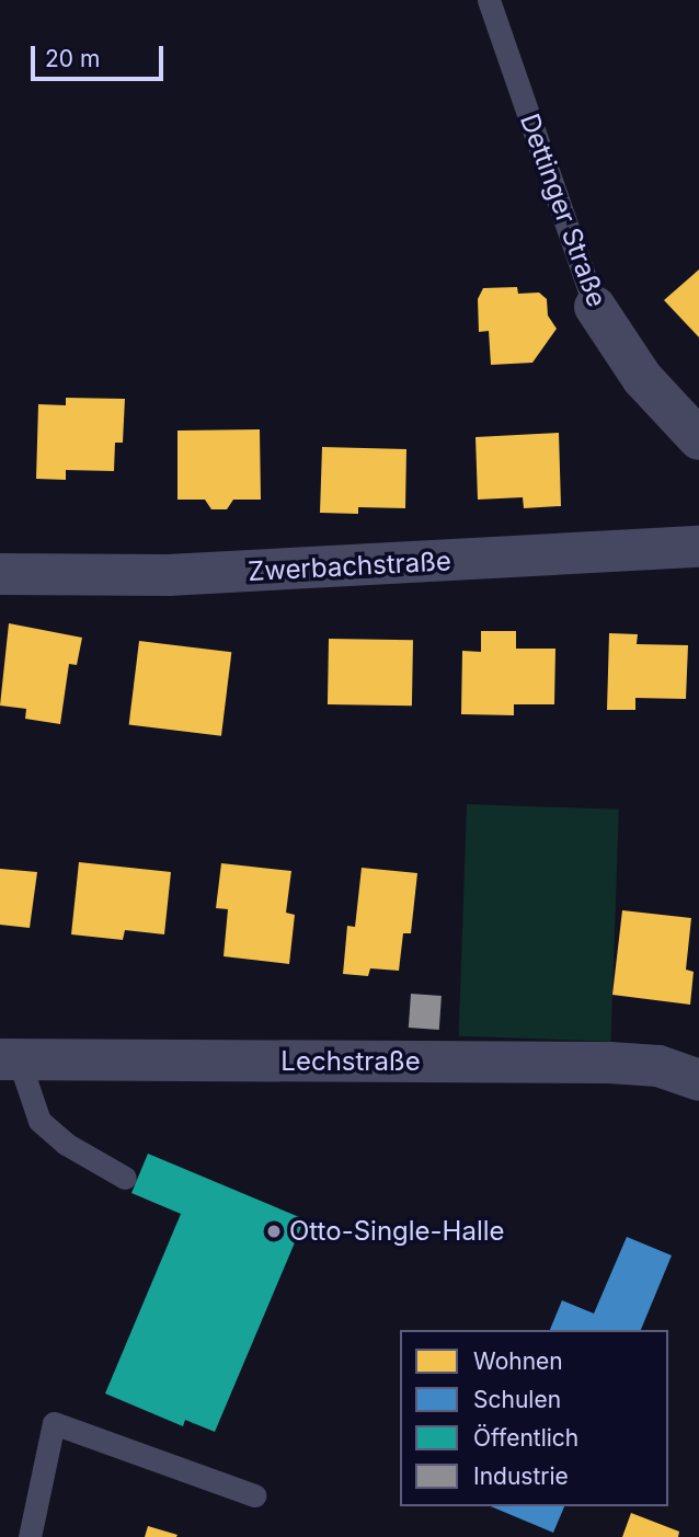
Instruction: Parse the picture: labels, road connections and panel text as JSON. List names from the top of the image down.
{
  "streets": {
    "street": ["Dettinger Straße", "Zwerbachstraße", "Lechstraße"]
  },
  "places": ["Otto-Single-Halle"],
  "legend": [
    "Wohnen",
    "Schulen",
    "Öffentlich",
    "Industrie"
  ],
  "scale_bar": "20 m"
}
